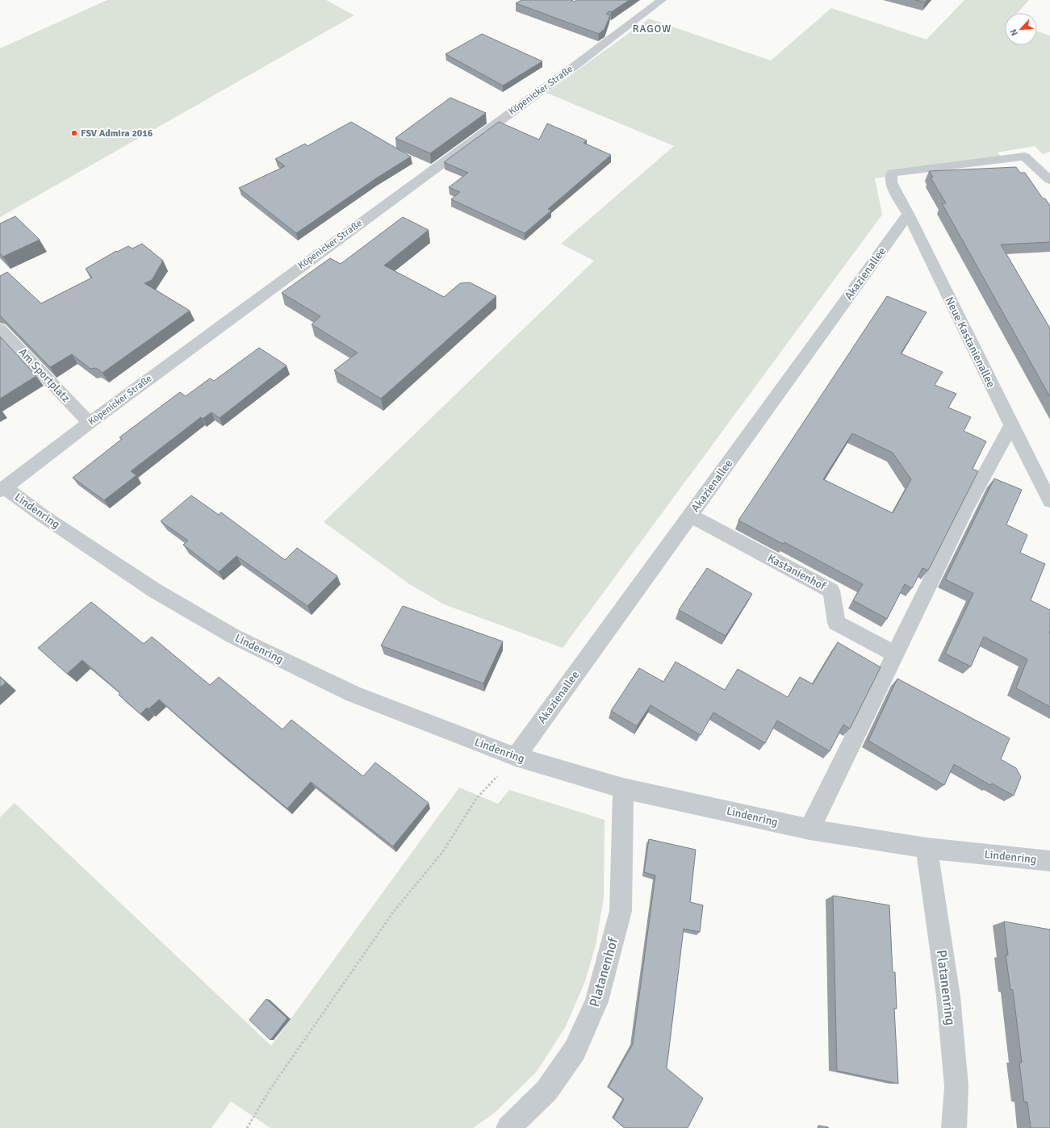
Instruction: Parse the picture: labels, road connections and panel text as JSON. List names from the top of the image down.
{
  "streets": {
    "street": [
      "Köpenicker Straße",
      "Akazienallee",
      "Neue Kastanienallee",
      "Am Sportplatz",
      "Lindenring",
      "Kastanienhof",
      "Platanenhof",
      "Platanenring"
    ]
  },
  "crossings": [
    ["Köpenicker Straße", "Am Sportplatz"],
    ["Köpenicker Straße", "Lindenring"],
    ["Akazienallee", "Neue Kastanienallee"],
    ["Akazienallee", "Lindenring"],
    ["Akazienallee", "Kastanienhof"],
    ["Lindenring", "Platanenhof"],
    ["Lindenring", "Platanenring"]
  ],
  "districts": ["RAGOW"],
  "places": ["FSV Admira 2016"],
  "north": "bottom left"
}
